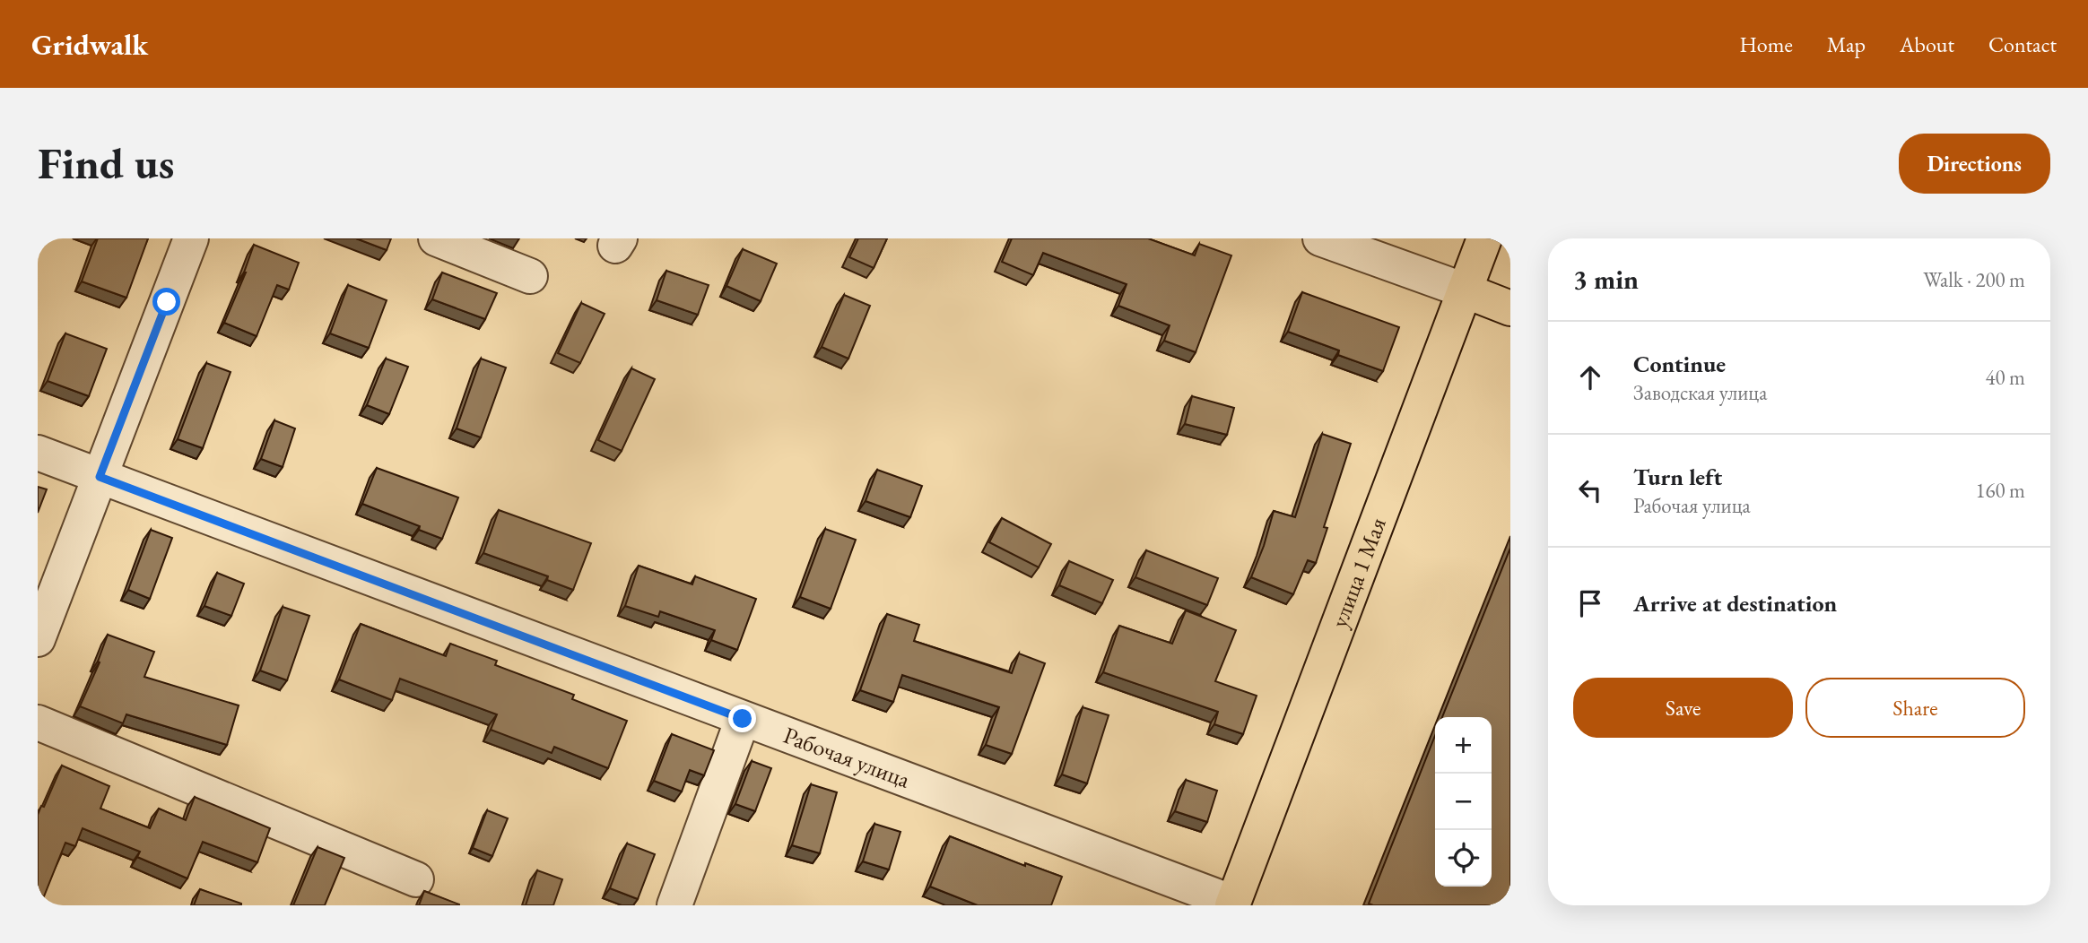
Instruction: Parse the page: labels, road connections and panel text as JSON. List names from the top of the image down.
{
  "streets": {
    "main road": ["улица 1 Мая"],
    "street": ["Рабочая улица"]
  },
  "crossings": [
    ["улица 1 Мая", "Рабочая улица"]
  ],
  "page": {
    "header": "Gridwalk",
    "nav": [
      "Home",
      "Map",
      "About",
      "Contact"
    ],
    "buttons": [
      "Directions",
      ["Save", "Share"]
    ],
    "title": "Find us",
    "heading": ["3 min", "Walk · 200 m"],
    "list": [
      ["Continue", "Заводская улица", "40 m"],
      ["Turn left", "Рабочая улица", "160 m"],
      "Arrive at destination"
    ],
    "map_buttons": ["+", "−"]
  }
}
